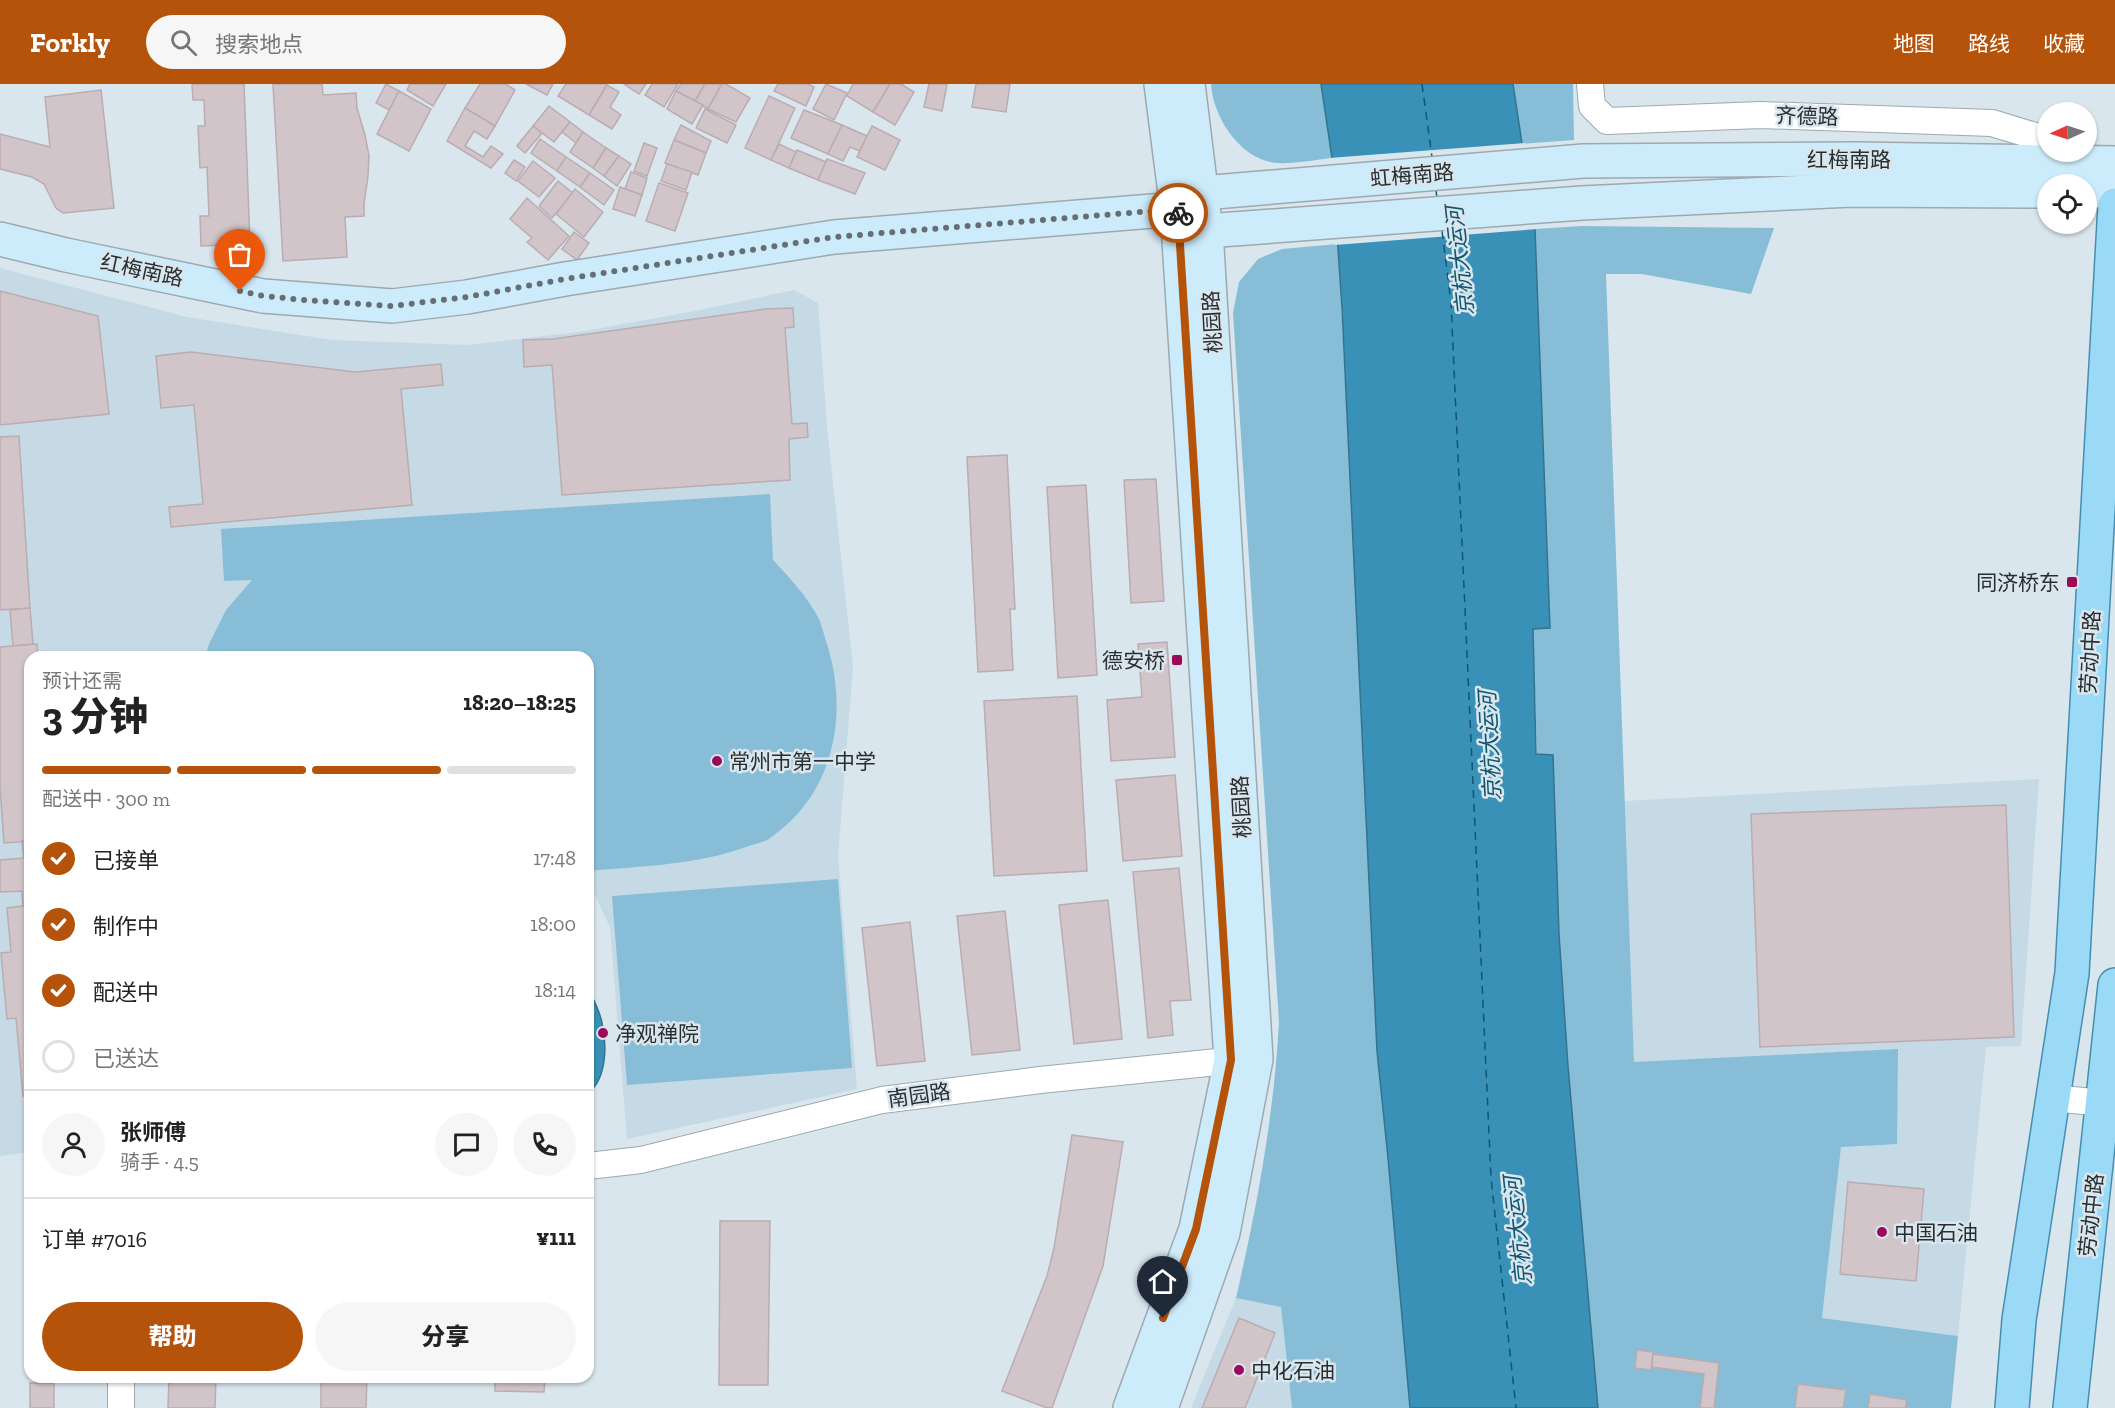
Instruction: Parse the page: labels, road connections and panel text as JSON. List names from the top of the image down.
{
  "streets": {
    "main road": ["劳动中路"],
    "street": [
      "齐德路",
      "红梅南路",
      "虹梅南路",
      "桃园路",
      "南园路"
    ]
  },
  "crossings": [
    ["红梅南路", "虹梅南路"],
    ["红梅南路", "桃园路"],
    ["虹梅南路", "桃园路"],
    ["桃园路", "南园路"]
  ],
  "water": ["京杭大运河"],
  "places": {
    "transit": ["同济桥东", "德安桥"],
    "other": [
      "常州市第一中学",
      "净观禅院",
      "中国石油",
      "中化石油"
    ]
  },
  "north": "left",
  "page": {
    "header": "Forkly",
    "search": "搜索地点",
    "nav": ["地图", "路线", "收藏"],
    "heading": ["3 分钟", "预计还需", "18:20–18:25"],
    "panel": [
      "张师傅",
      "骑手 · 4.5",
      "订单 #7016",
      "¥111"
    ],
    "bar": "配送中 · 300 m",
    "list": [
      ["已接单", "17:48"],
      ["制作中", "18:00"],
      ["配送中", "18:14"],
      "已送达"
    ],
    "buttons": ["帮助", "分享"]
  }
}
